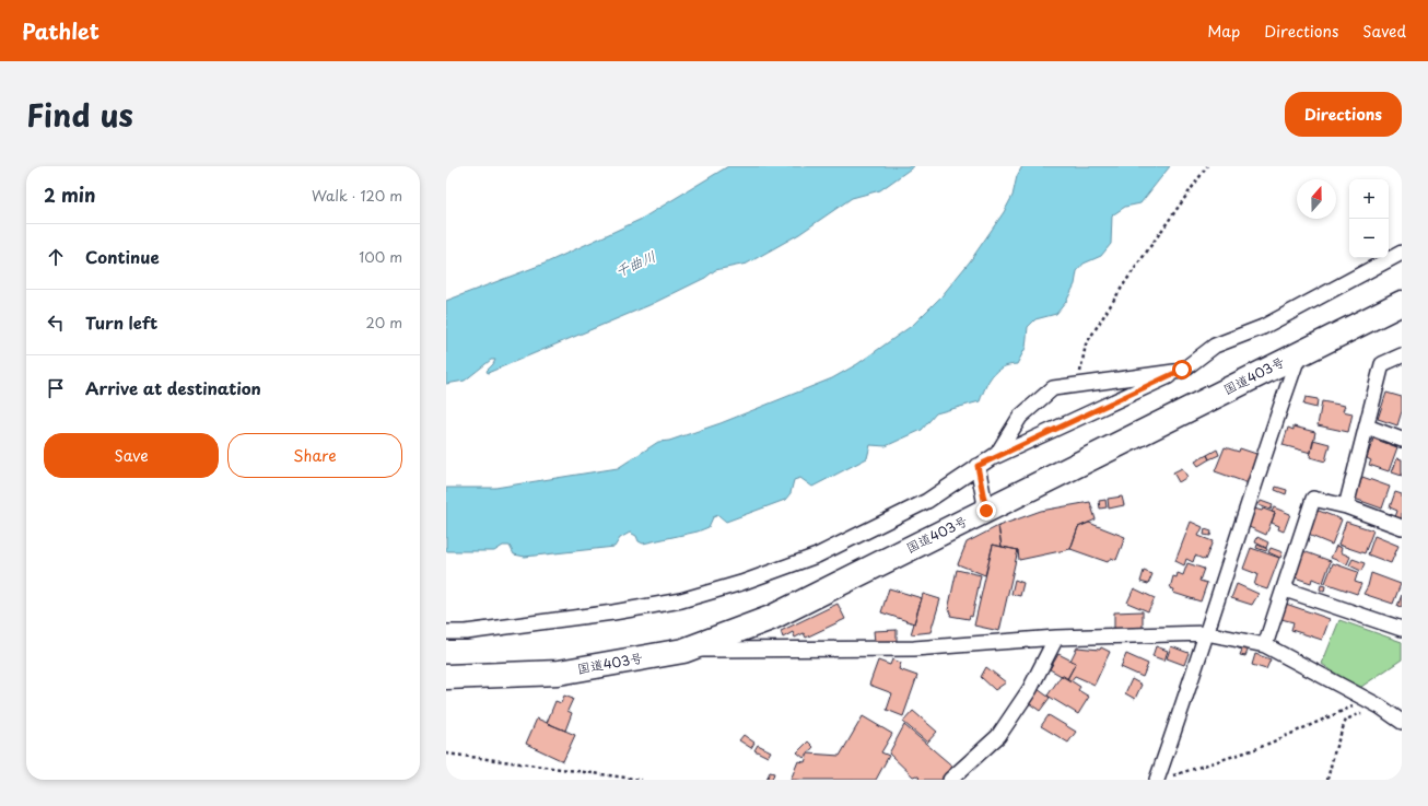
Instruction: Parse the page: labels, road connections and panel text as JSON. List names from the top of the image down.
{
  "streets": {
    "highway": ["国道403号"]
  },
  "water": ["千曲川"],
  "north": "top",
  "page": {
    "header": "Pathlet",
    "nav": ["Map", "Directions", "Saved"],
    "title": "Find us",
    "buttons": [
      "Directions",
      ["Save", "Share"]
    ],
    "heading": ["2 min", "Walk · 120 m"],
    "map_buttons": ["+", "−"],
    "list": [
      ["Continue", "100 m"],
      ["Turn left", "20 m"],
      "Arrive at destination"
    ]
  }
}
